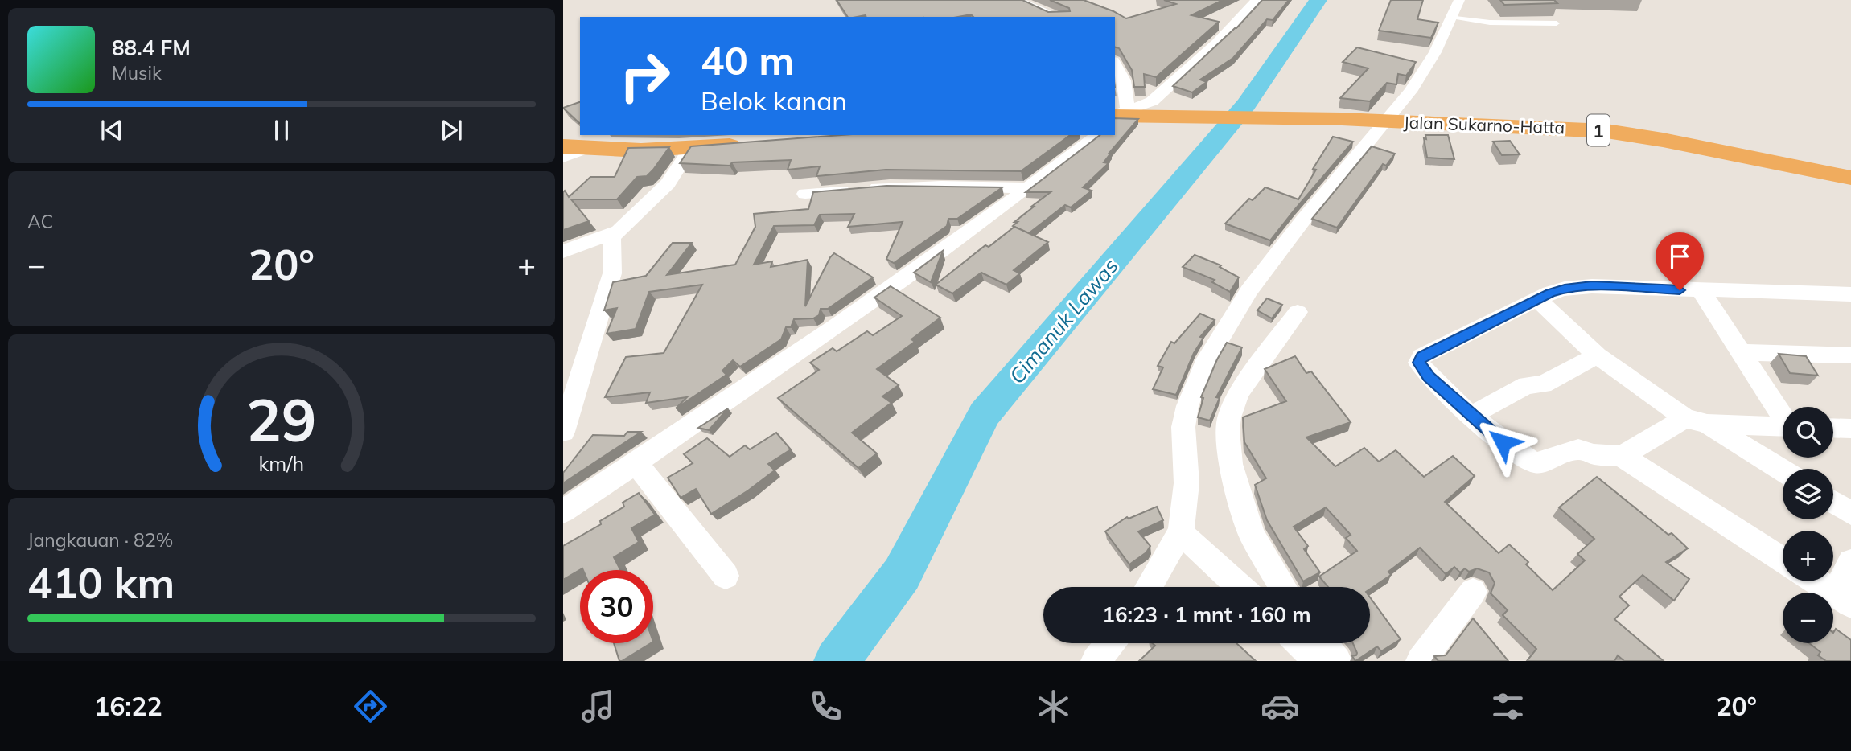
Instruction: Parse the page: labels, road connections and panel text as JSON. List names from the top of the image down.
{
  "streets": {
    "highway": ["Jalan Sukarno-Hatta", "1"]
  },
  "water": ["Cimanuk Lawas"],
  "page": {
    "turn": ["40 m", "Belok kanan"],
    "song": ["88.4 FM", "Musik"],
    "tile": [
      "AC",
      ["Jangkauan · 82%", "410 km"]
    ],
    "heat": ["−", "20°", "+"],
    "map_buttons": ["+", "−"],
    "limit": "30",
    "trip": "16:23 · 1 mnt · 160 m",
    "tabs": ["16:22", "20°"],
    "gauge": ["29", "km/h"]
  }
}
